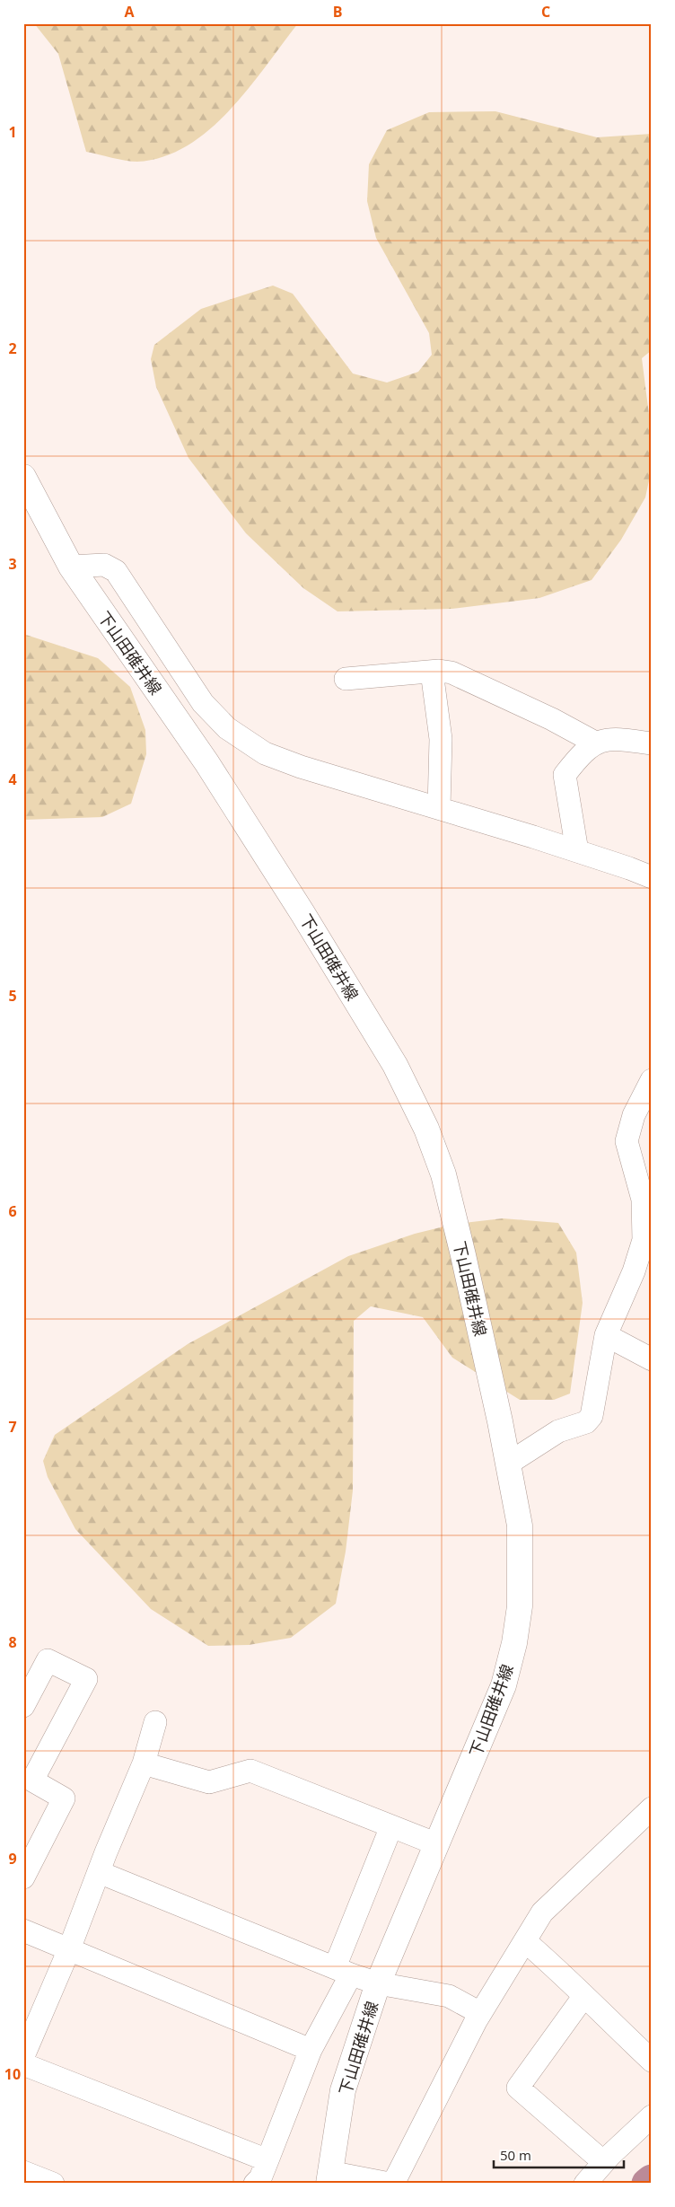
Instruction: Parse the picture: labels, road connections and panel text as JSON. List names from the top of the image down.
{
  "streets": {
    "main road": ["下山田碓井線"]
  },
  "scale_bar": "50 m",
  "grid": {
    "columns": ["A", "B", "C"],
    "rows": [
      "1",
      "2",
      "3",
      "4",
      "5",
      "6",
      "7",
      "8",
      "9",
      "10"
    ]
  }
}
